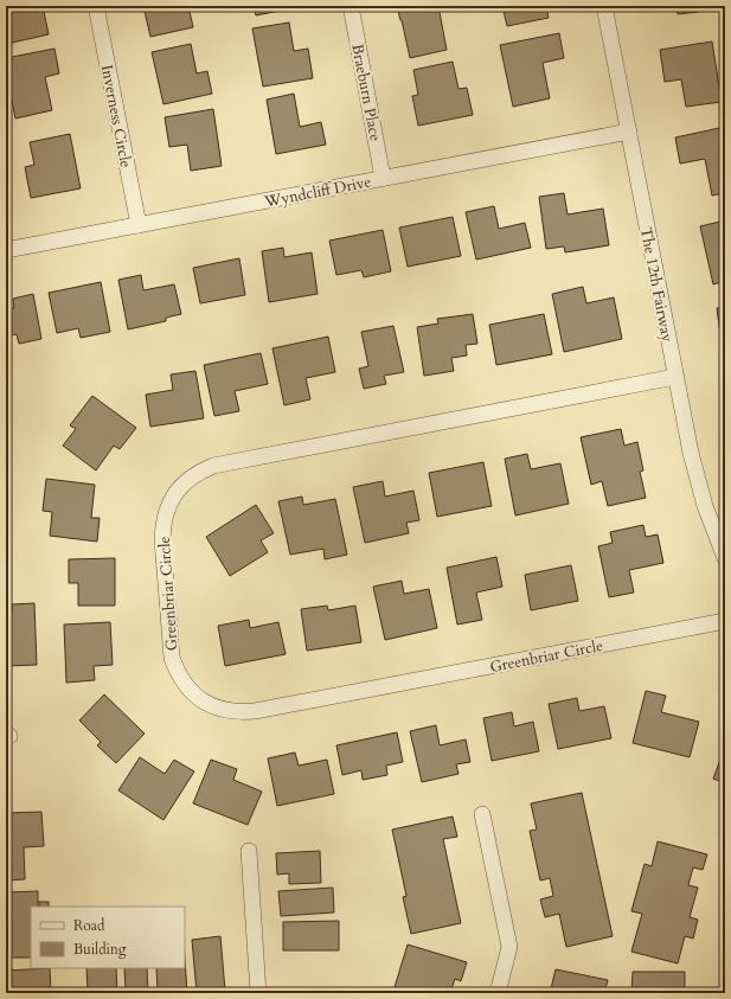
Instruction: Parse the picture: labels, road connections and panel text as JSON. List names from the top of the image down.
{
  "streets": {
    "street": [
      "Braeburn Place",
      "Inverness Circle",
      "Wyndcliff Drive",
      "The 12th Fairway",
      "Greenbriar Circle"
    ]
  },
  "crossings": [
    ["Braeburn Place", "Wyndcliff Drive"],
    ["Inverness Circle", "Wyndcliff Drive"],
    ["Wyndcliff Drive", "The 12th Fairway"],
    ["The 12th Fairway", "Greenbriar Circle"]
  ],
  "legend": ["Road", "Building"]
}
